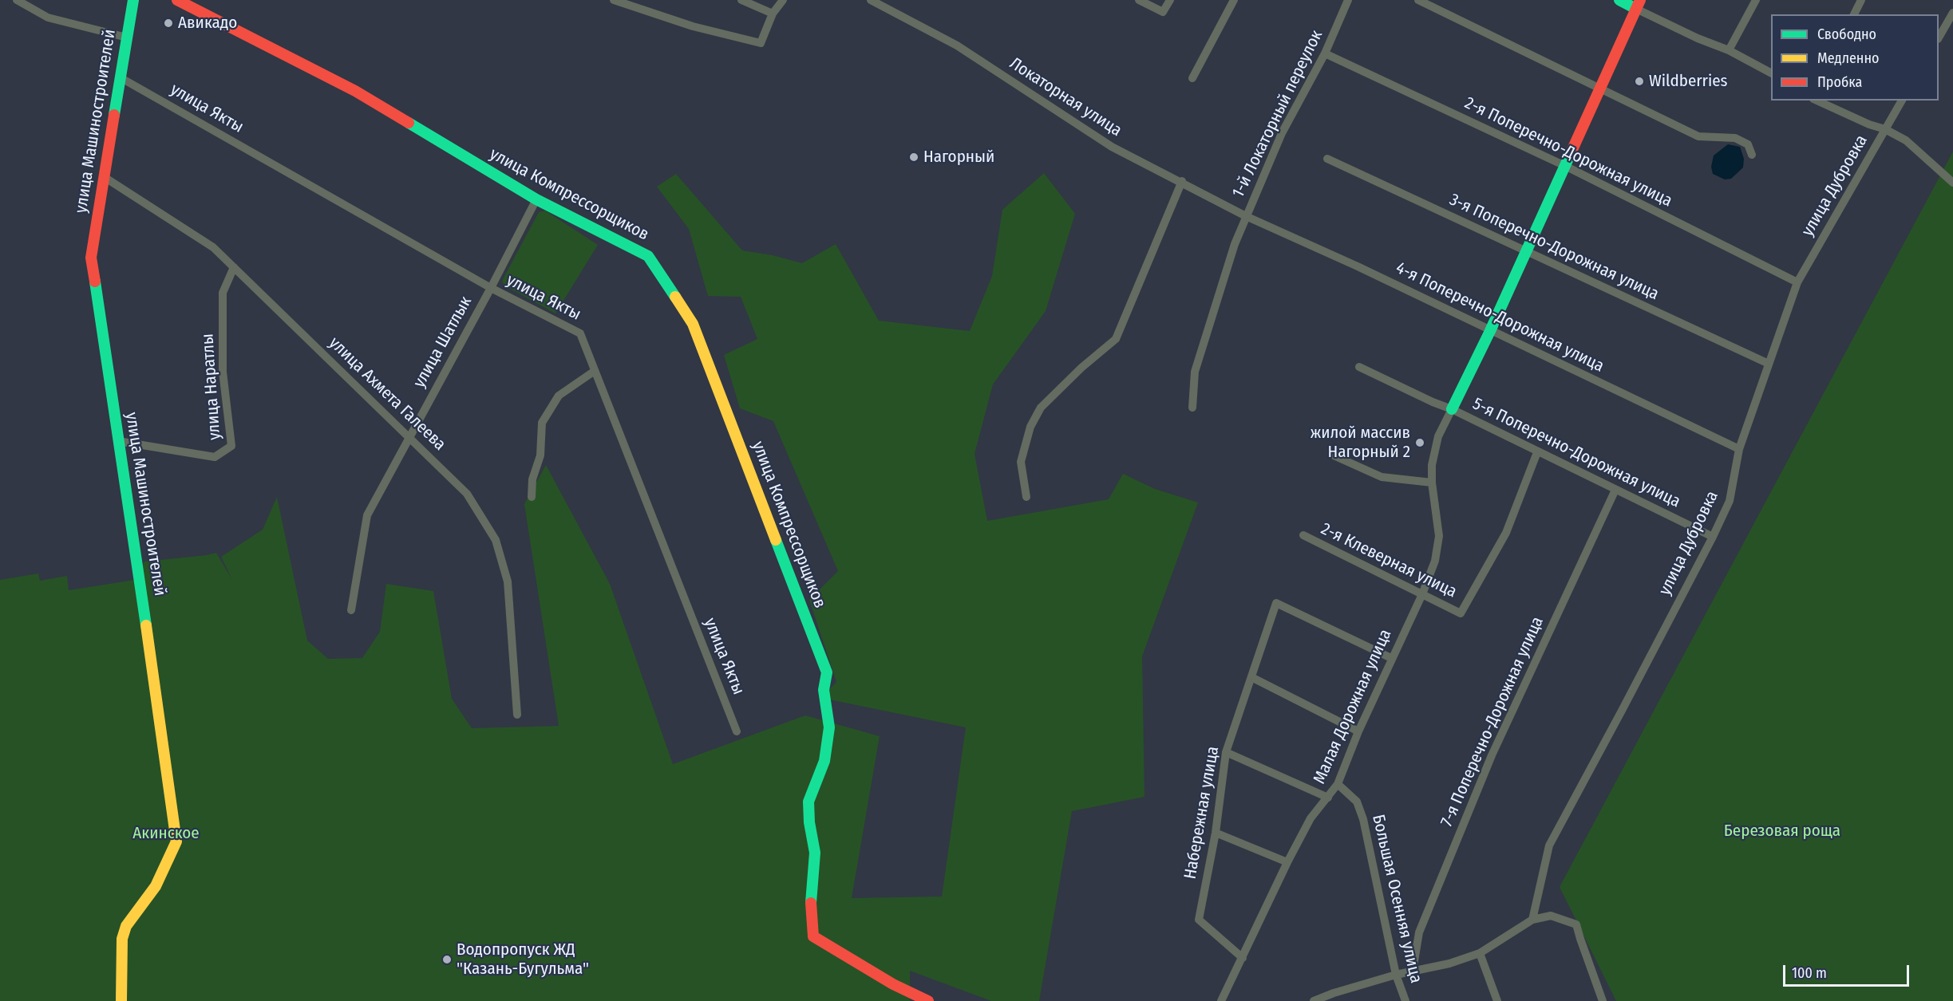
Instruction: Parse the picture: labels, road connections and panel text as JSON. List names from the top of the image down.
{
  "streets": {
    "street": [
      "Локаторная улица",
      "улица Якты",
      "1-й Локаторный переулок",
      "улица Машиностроителей",
      "2-я Поперечно-Дорожная улица",
      "улица Дубровка",
      "улица Компрессорщиков",
      "3-я Поперечно-Дорожная улица",
      "4-я Поперечно-Дорожная улица",
      "улица Шатлык",
      "улица Наратлы",
      "улица Ахмета Галеева",
      "5-я Поперечно-Дорожная улица",
      "2-я Клеверная улица",
      "Малая Дорожная улица",
      "7-я Поперечно-Дорожная улица",
      "Набережная улица",
      "Большая Осенняя улица"
    ]
  },
  "crossings": [
    ["Локаторная улица", "1-й Локаторный переулок"],
    ["Локаторная улица", "4-я Поперечно-Дорожная улица"],
    ["улица Якты", "улица Машиностроителей"],
    ["улица Якты", "улица Шатлык"],
    ["1-й Локаторный переулок", "2-я Поперечно-Дорожная улица"],
    ["1-й Локаторный переулок", "4-я Поперечно-Дорожная улица"],
    ["улица Машиностроителей", "улица Наратлы"],
    ["улица Машиностроителей", "улица Ахмета Галеева"],
    ["2-я Поперечно-Дорожная улица", "улица Дубровка"],
    ["улица Дубровка", "3-я Поперечно-Дорожная улица"],
    ["улица Дубровка", "4-я Поперечно-Дорожная улица"],
    ["улица Дубровка", "5-я Поперечно-Дорожная улица"],
    ["улица Компрессорщиков", "улица Шатлык"],
    ["улица Шатлык", "улица Ахмета Галеева"],
    ["улица Наратлы", "улица Ахмета Галеева"],
    ["5-я Поперечно-Дорожная улица", "2-я Клеверная улица"],
    ["5-я Поперечно-Дорожная улица", "Малая Дорожная улица"],
    ["5-я Поперечно-Дорожная улица", "7-я Поперечно-Дорожная улица"],
    ["2-я Клеверная улица", "Малая Дорожная улица"],
    ["Малая Дорожная улица", "Набережная улица"],
    ["Малая Дорожная улица", "Большая Осенняя улица"]
  ],
  "parks": ["Березовая роща", "Акинское"],
  "places": [
    "Авикадо",
    "Wildberries",
    "Нагорный",
    "жилой массив Нагорный 2",
    "Водопропуск ЖД \"Казань-Бугульма\""
  ],
  "legend": ["Свободно", "Медленно", "Пробка"],
  "scale_bar": "100 m"
}
